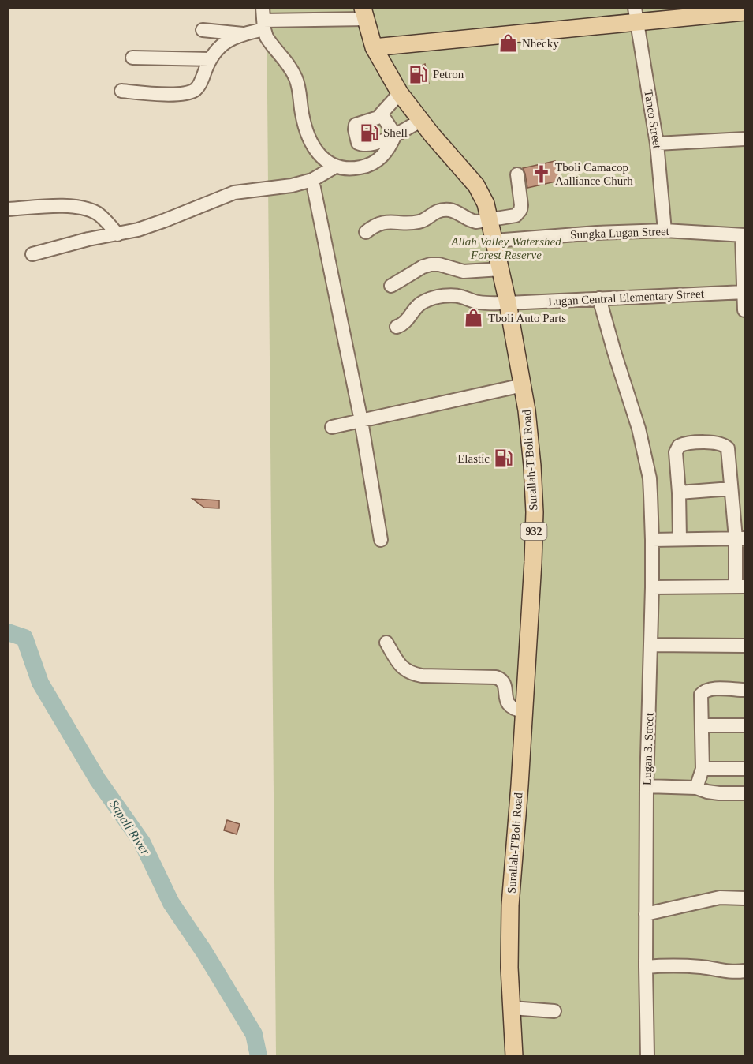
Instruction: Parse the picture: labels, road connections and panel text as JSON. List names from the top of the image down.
{
  "streets": {
    "main road": ["Surallah-T'Boli Road", "932"],
    "street": [
      "Tanco Street",
      "Sungka Lugan Street",
      "Lugan Central Elementary Street",
      "Lugan 3. Street"
    ]
  },
  "crossings": [
    ["Tanco Street", "Sungka Lugan Street"],
    ["Sungka Lugan Street", "Surallah-T'Boli Road"],
    ["Lugan Central Elementary Street", "Surallah-T'Boli Road"],
    ["Lugan Central Elementary Street", "Lugan 3. Street"],
    ["Surallah-T'Boli Road", "932"]
  ],
  "water": ["Sapali River"],
  "parks": ["Allah Valley Watershed Forest Reserve"],
  "places": {
    "shop": ["Nhecky", "Tboli Auto Parts"],
    "fuel station": ["Petron", "Shell", "Elastic"],
    "church": ["Tboli Camacop Aalliance Churh"]
  }
}
